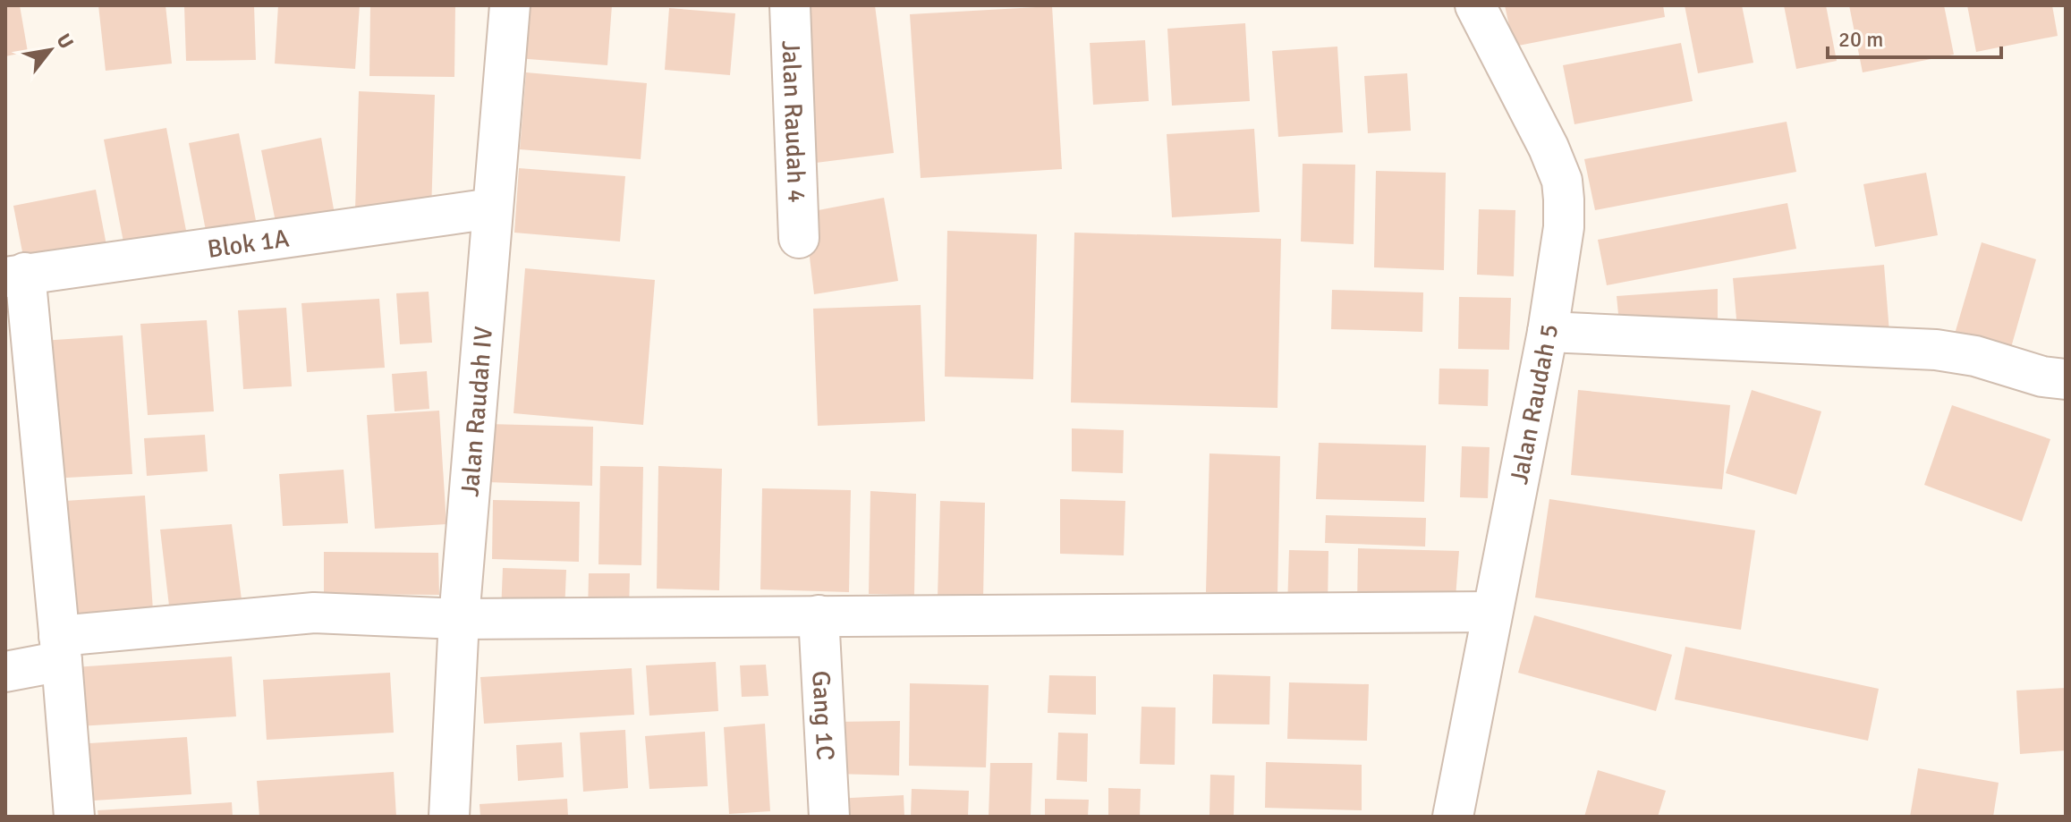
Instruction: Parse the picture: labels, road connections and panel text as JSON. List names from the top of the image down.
{
  "streets": {
    "street": [
      "Jalan Raudah 4",
      "Blok 1A",
      "Jalan Raudah 5",
      "Jalan Raudah IV",
      "Gang 1C"
    ]
  },
  "crossings": [
    ["Blok 1A", "Jalan Raudah IV"]
  ],
  "scale_bar": "20 m",
  "north": "top right"
}
